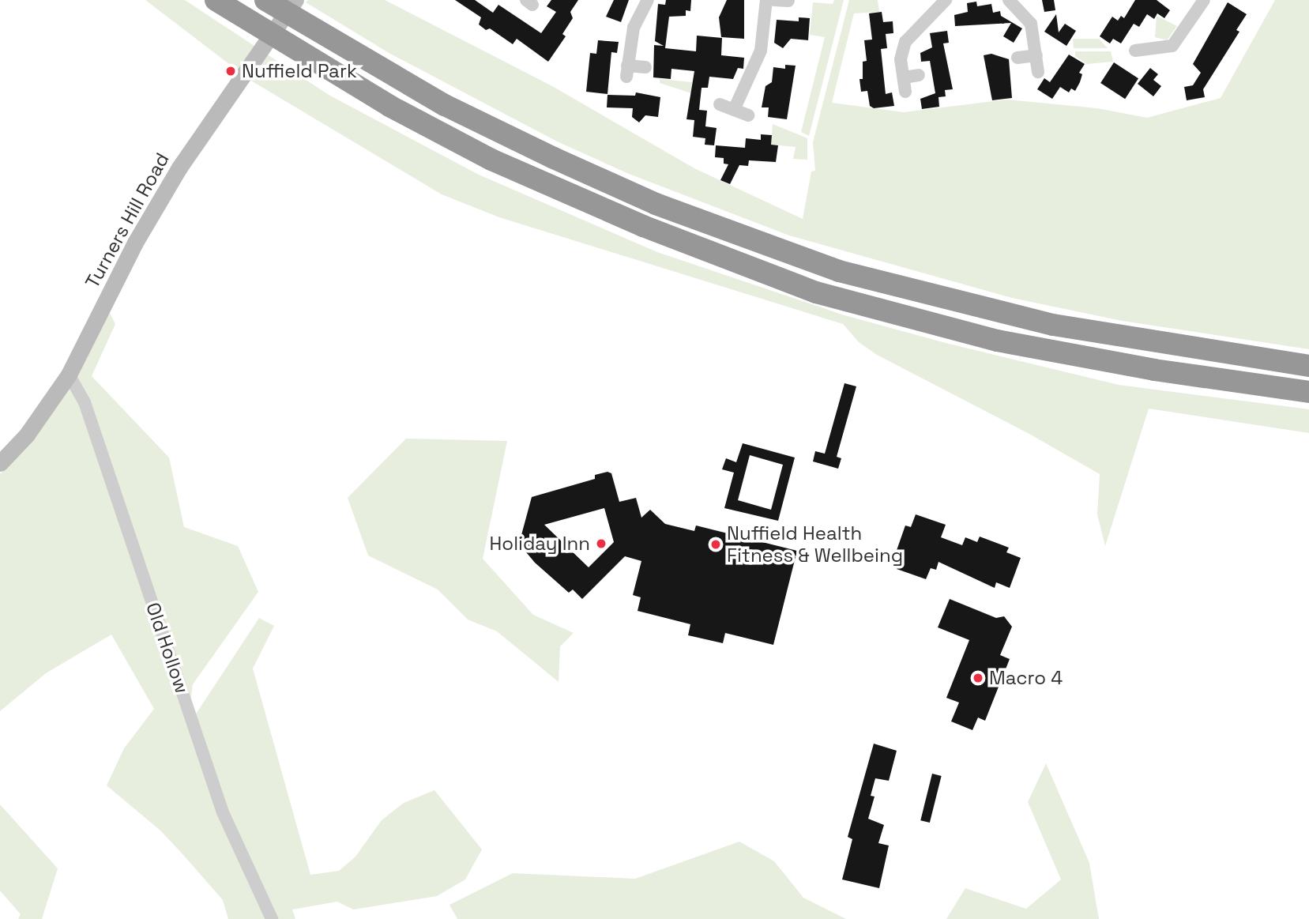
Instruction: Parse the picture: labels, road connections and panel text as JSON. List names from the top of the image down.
{
  "streets": {
    "street": ["Turners Hill Road", "Old Hollow"]
  },
  "crossings": [
    ["Turners Hill Road", "Old Hollow"]
  ],
  "places": [
    "Nuffield Park",
    "Holiday Inn",
    "Nuffield Health Fitness & Wellbeing",
    "Macro 4"
  ]
}
